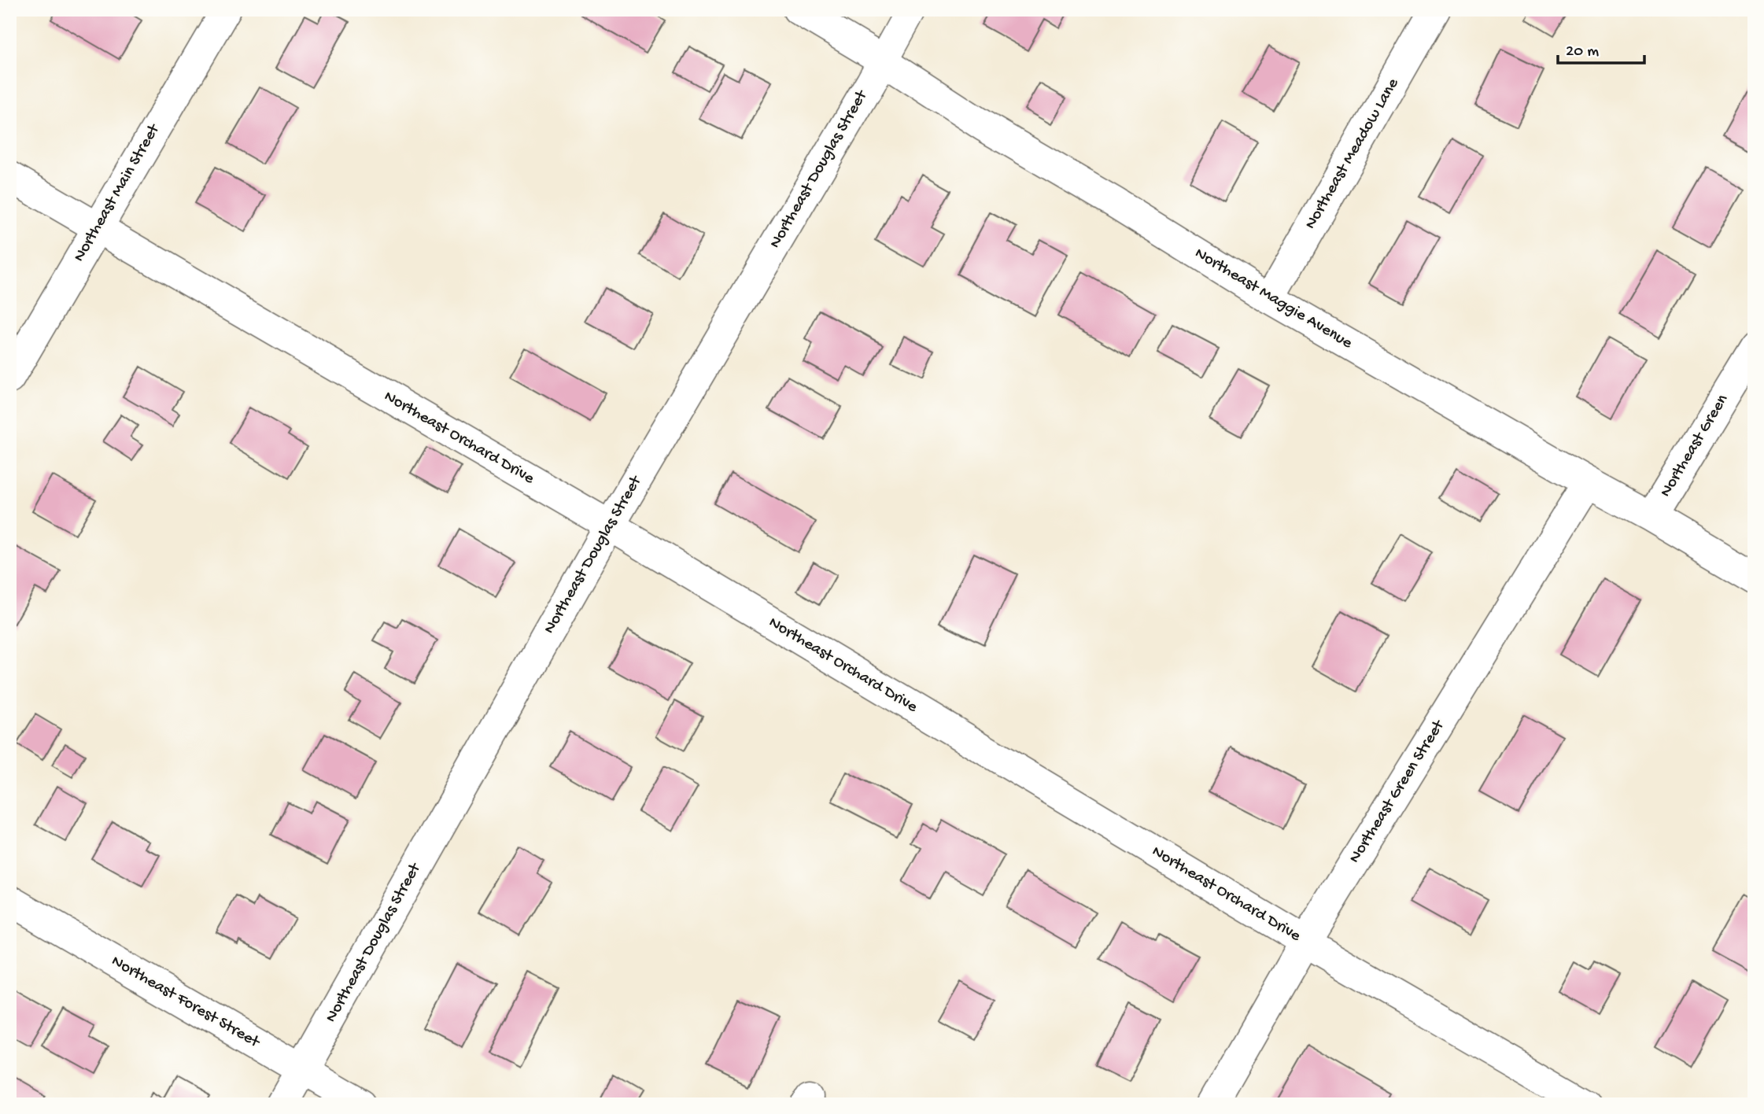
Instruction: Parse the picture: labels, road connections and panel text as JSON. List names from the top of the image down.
{
  "streets": {
    "street": [
      "Northeast Meadow Lane",
      "Northeast Douglas Street",
      "Northeast Main Street",
      "Northeast Maggie Avenue",
      "Northeast Orchard Drive",
      "Northeast Green",
      "Northeast Green Street",
      "Northeast Forest Street"
    ]
  },
  "crossings": [
    ["Northeast Meadow Lane", "Northeast Maggie Avenue"],
    ["Northeast Douglas Street", "Northeast Maggie Avenue"],
    ["Northeast Douglas Street", "Northeast Orchard Drive"],
    ["Northeast Douglas Street", "Northeast Forest Street"],
    ["Northeast Main Street", "Northeast Orchard Drive"],
    ["Northeast Maggie Avenue", "Northeast Green"],
    ["Northeast Maggie Avenue", "Northeast Green Street"],
    ["Northeast Orchard Drive", "Northeast Green Street"]
  ],
  "scale_bar": "20 m"
}
